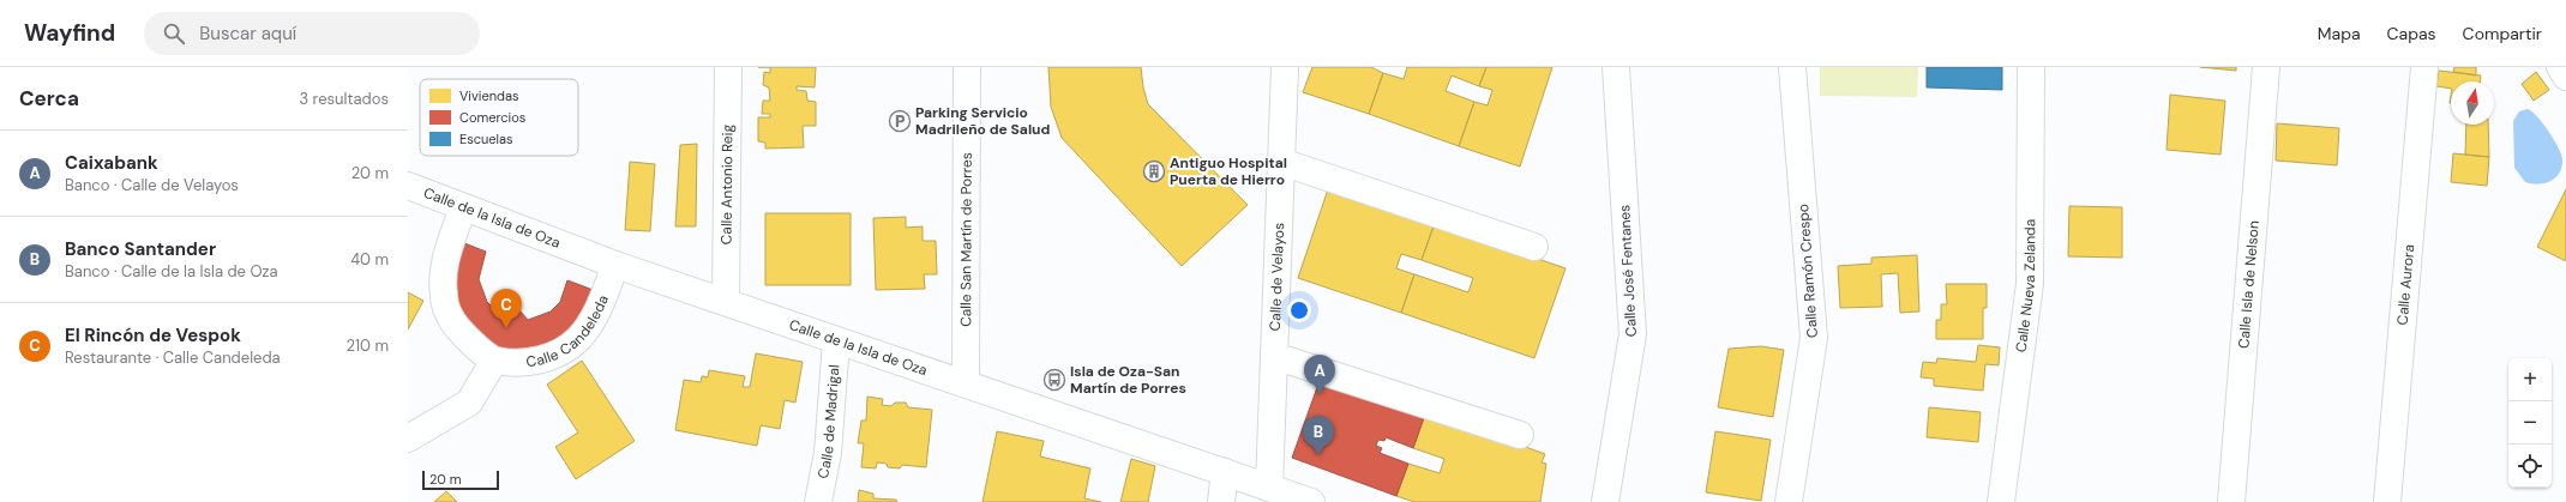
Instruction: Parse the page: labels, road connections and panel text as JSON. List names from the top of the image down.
{
  "streets": {
    "street": [
      "Calle Antonio Reig",
      "Calle de la Isla de Oza",
      "Calle San Martín de Porres",
      "Calle José Fentanes",
      "Calle Ramón Crespo",
      "Calle de Velayos",
      "Calle Nueva Zelanda",
      "Calle Isla de Nelson",
      "Calle Aurora",
      "Calle Candeleda",
      "Calle de Madrigal"
    ]
  },
  "crossings": [
    ["Calle Antonio Reig", "Calle de la Isla de Oza"],
    ["Calle de la Isla de Oza", "Calle San Martín de Porres"],
    ["Calle de la Isla de Oza", "Calle de Velayos"],
    ["Calle de la Isla de Oza", "Calle Candeleda"],
    ["Calle de la Isla de Oza", "Calle de Madrigal"]
  ],
  "places": {
    "parking": ["Parking Servicio Madrileño de Salud"],
    "building": ["Antiguo Hospital Puerta de Hierro"],
    "bus stop": ["Isla de Oza-San Martín de Porres"]
  },
  "legend": ["Viviendas", "Comercios", "Escuelas"],
  "scale_bar": "20 m",
  "north": "top",
  "page": {
    "header": "Wayfind",
    "search": "Buscar aquí",
    "nav": ["Mapa", "Capas", "Compartir"],
    "heading": ["Cerca", "3 resultados"],
    "list": [
      {
        "mark": "A",
        "name": "Caixabank",
        "note": "Banco · Calle de Velayos",
        "value": "20 m"
      },
      {
        "mark": "B",
        "name": "Banco Santander",
        "note": "Banco · Calle de la Isla de Oza",
        "value": "40 m"
      },
      {
        "mark": "C",
        "name": "El Rincón de Vespok",
        "note": "Restaurante · Calle Candeleda",
        "value": "210 m"
      }
    ],
    "pins": ["C", "A", "B"],
    "map_buttons": ["+", "−"],
    "scale": "20 m"
  }
}
